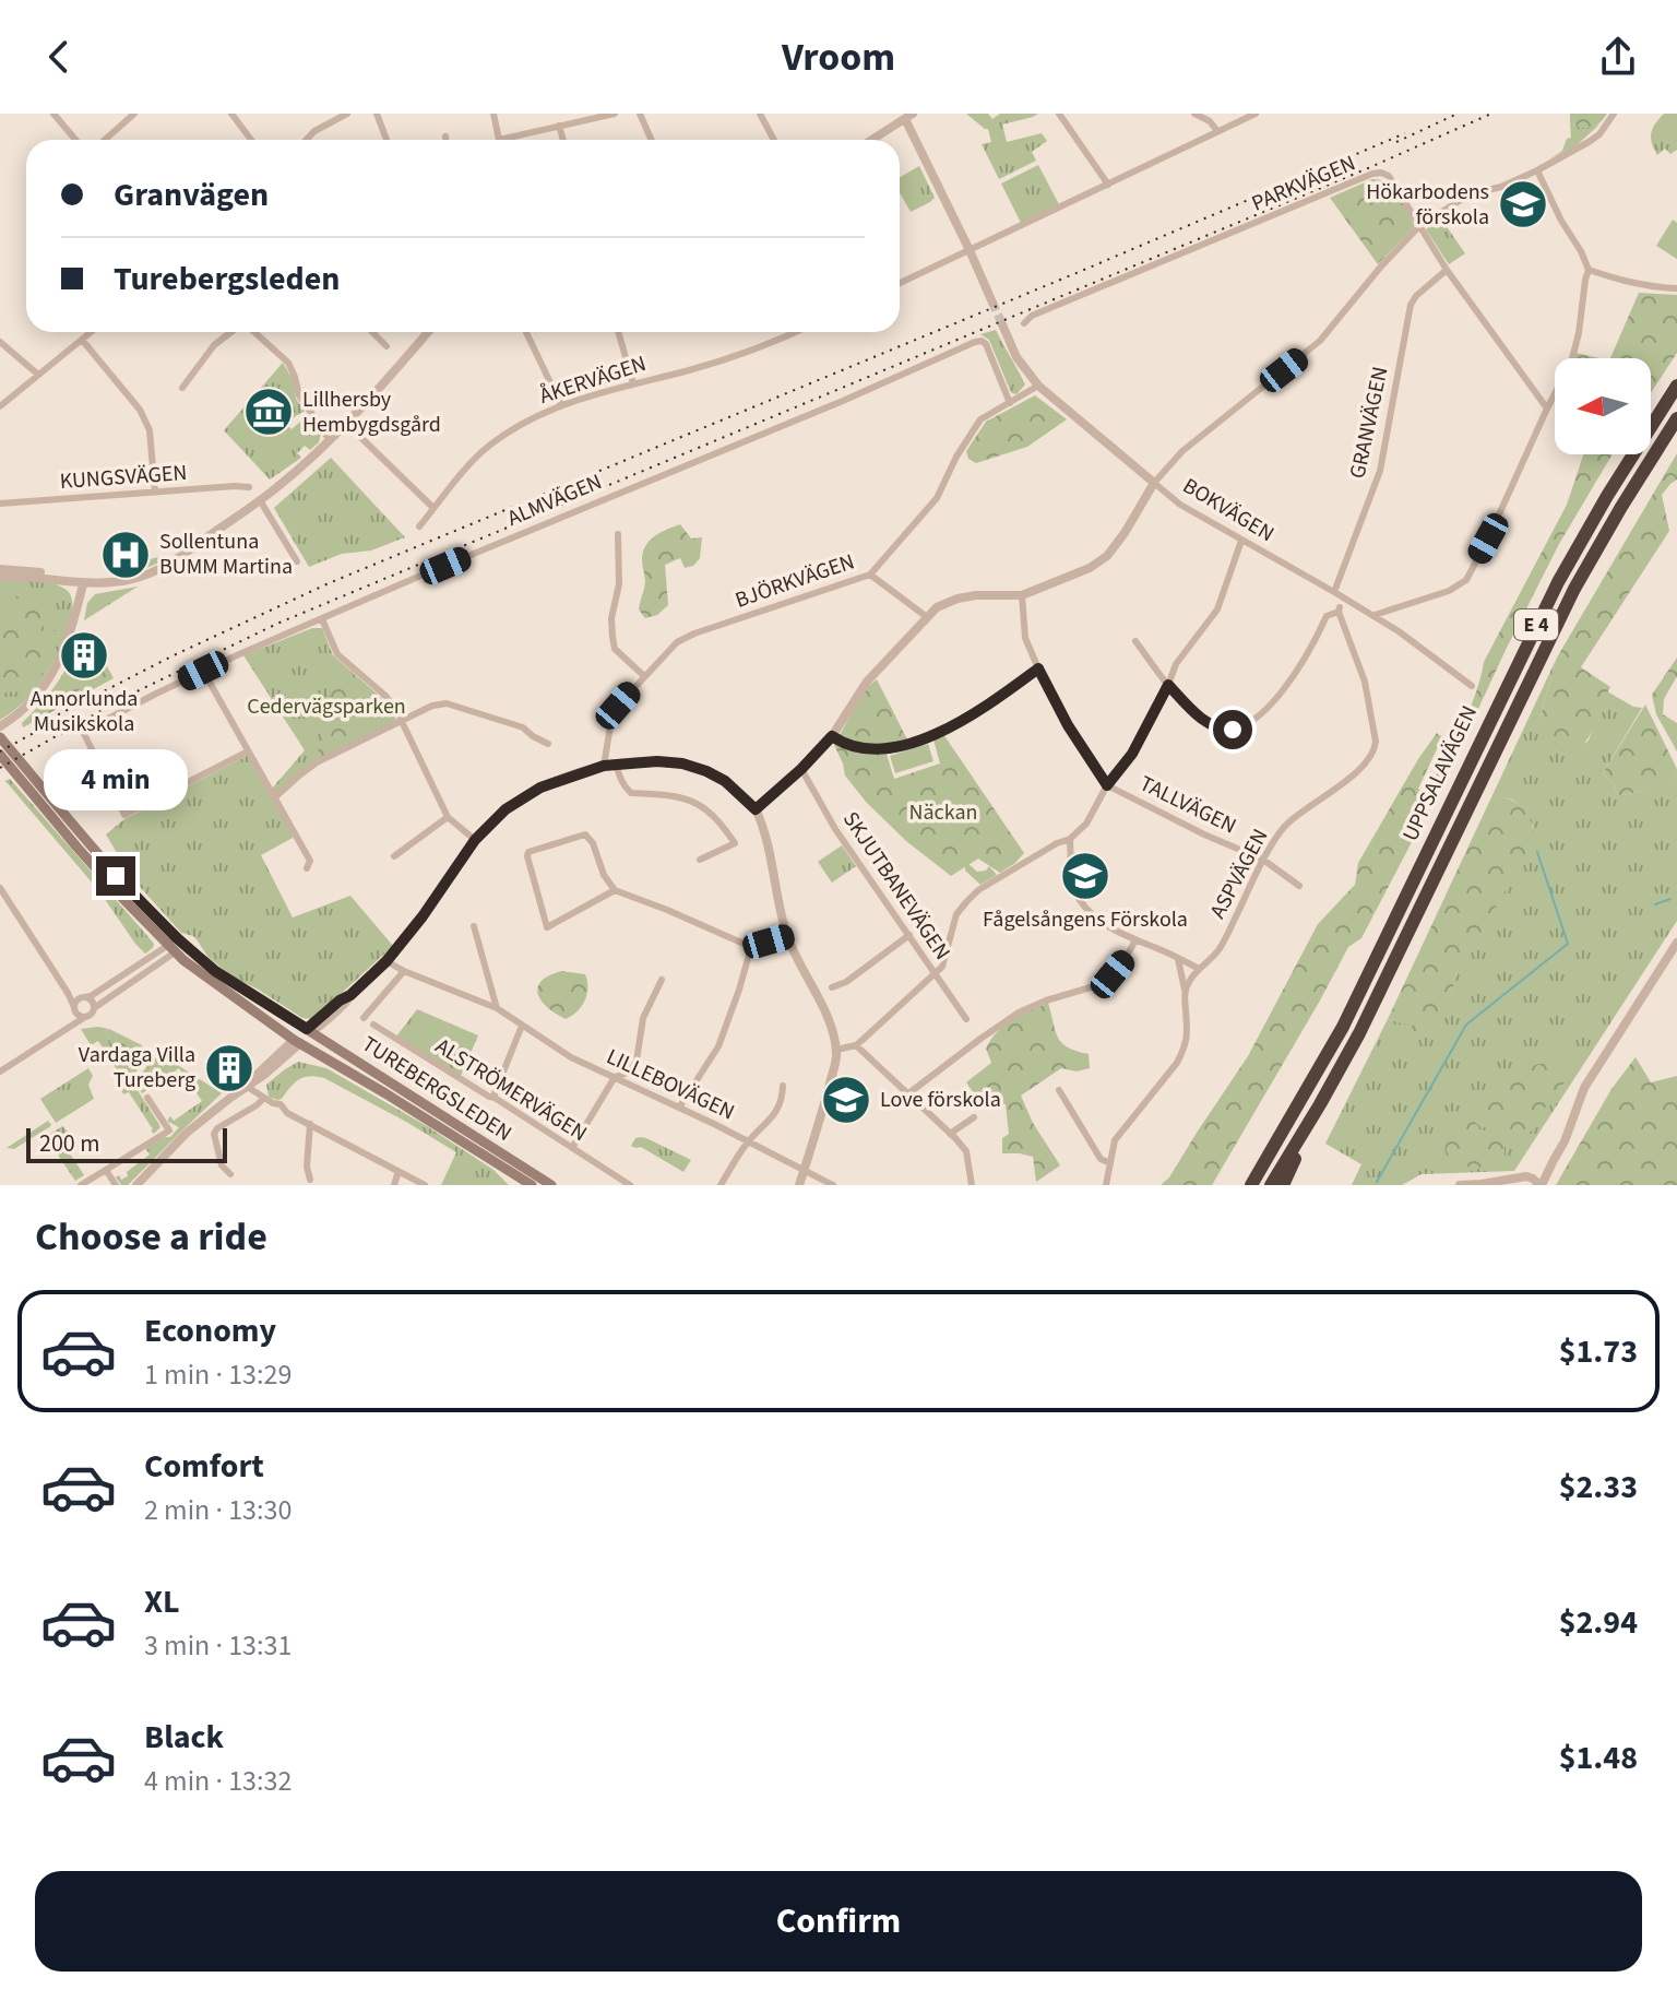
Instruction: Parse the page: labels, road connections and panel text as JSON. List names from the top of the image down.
{
  "streets": {
    "highway": ["E 4", "UPPSALAVÄGEN"],
    "main road": ["TUREBERGSLEDEN"],
    "street": [
      "PARKVÄGEN",
      "ÅKERVÄGEN",
      "GRANVÄGEN",
      "KUNGSVÄGEN",
      "ALMVÄGEN",
      "BOKVÄGEN",
      "BJÖRKVÄGEN",
      "TALLVÄGEN",
      "ASPVÄGEN",
      "SKJUTBANEVÄGEN",
      "LILLEBOVÄGEN",
      "ALSTRÖMERVÄGEN"
    ]
  },
  "crossings": [
    ["PARKVÄGEN", "GRANVÄGEN"],
    ["GRANVÄGEN", "BOKVÄGEN"],
    ["ALMVÄGEN", "BJÖRKVÄGEN"],
    ["BOKVÄGEN", "BJÖRKVÄGEN"],
    ["TALLVÄGEN", "ASPVÄGEN"]
  ],
  "parks": ["Cedervägsparken", "Näckan"],
  "places": {
    "school or university": ["Hökarbodens förskola", "Fågelsångens Förskola", "Love förskola"],
    "museum": ["Lillhersby Hembygdsgård"],
    "hospital": ["Sollentuna BUMM Martina"],
    "building": ["Annorlunda Musikskola", "Vardaga Villa Tureberg"]
  },
  "scale_bar": "200 m",
  "north": "left",
  "page": {
    "header": "Vroom",
    "banner": ["Granvägen", "Turebergsleden"],
    "bubble": "4 min",
    "scale": "200 m",
    "heading": "Choose a ride",
    "list": [
      {
        "name": "Economy",
        "note": "1 min · 13:29",
        "value": "$1.73"
      },
      {
        "name": "Comfort",
        "note": "2 min · 13:30",
        "value": "$2.33"
      },
      {
        "name": "XL",
        "note": "3 min · 13:31",
        "value": "$2.94"
      },
      {
        "name": "Black",
        "note": "4 min · 13:32",
        "value": "$1.48"
      }
    ],
    "buttons": "Confirm"
  }
}
